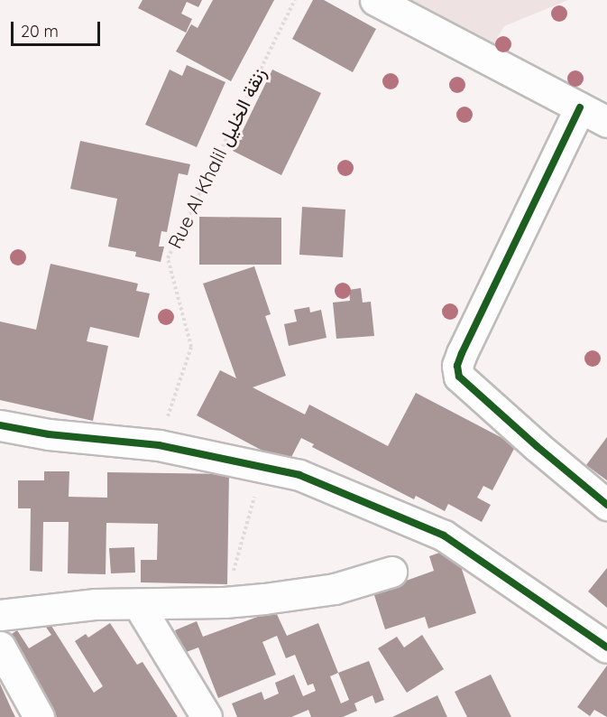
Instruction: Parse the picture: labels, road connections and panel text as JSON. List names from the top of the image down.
{
  "streets": {
    "path": ["Rue Al Khalil زنقة الخليل"]
  },
  "scale_bar": "20 m"
}
